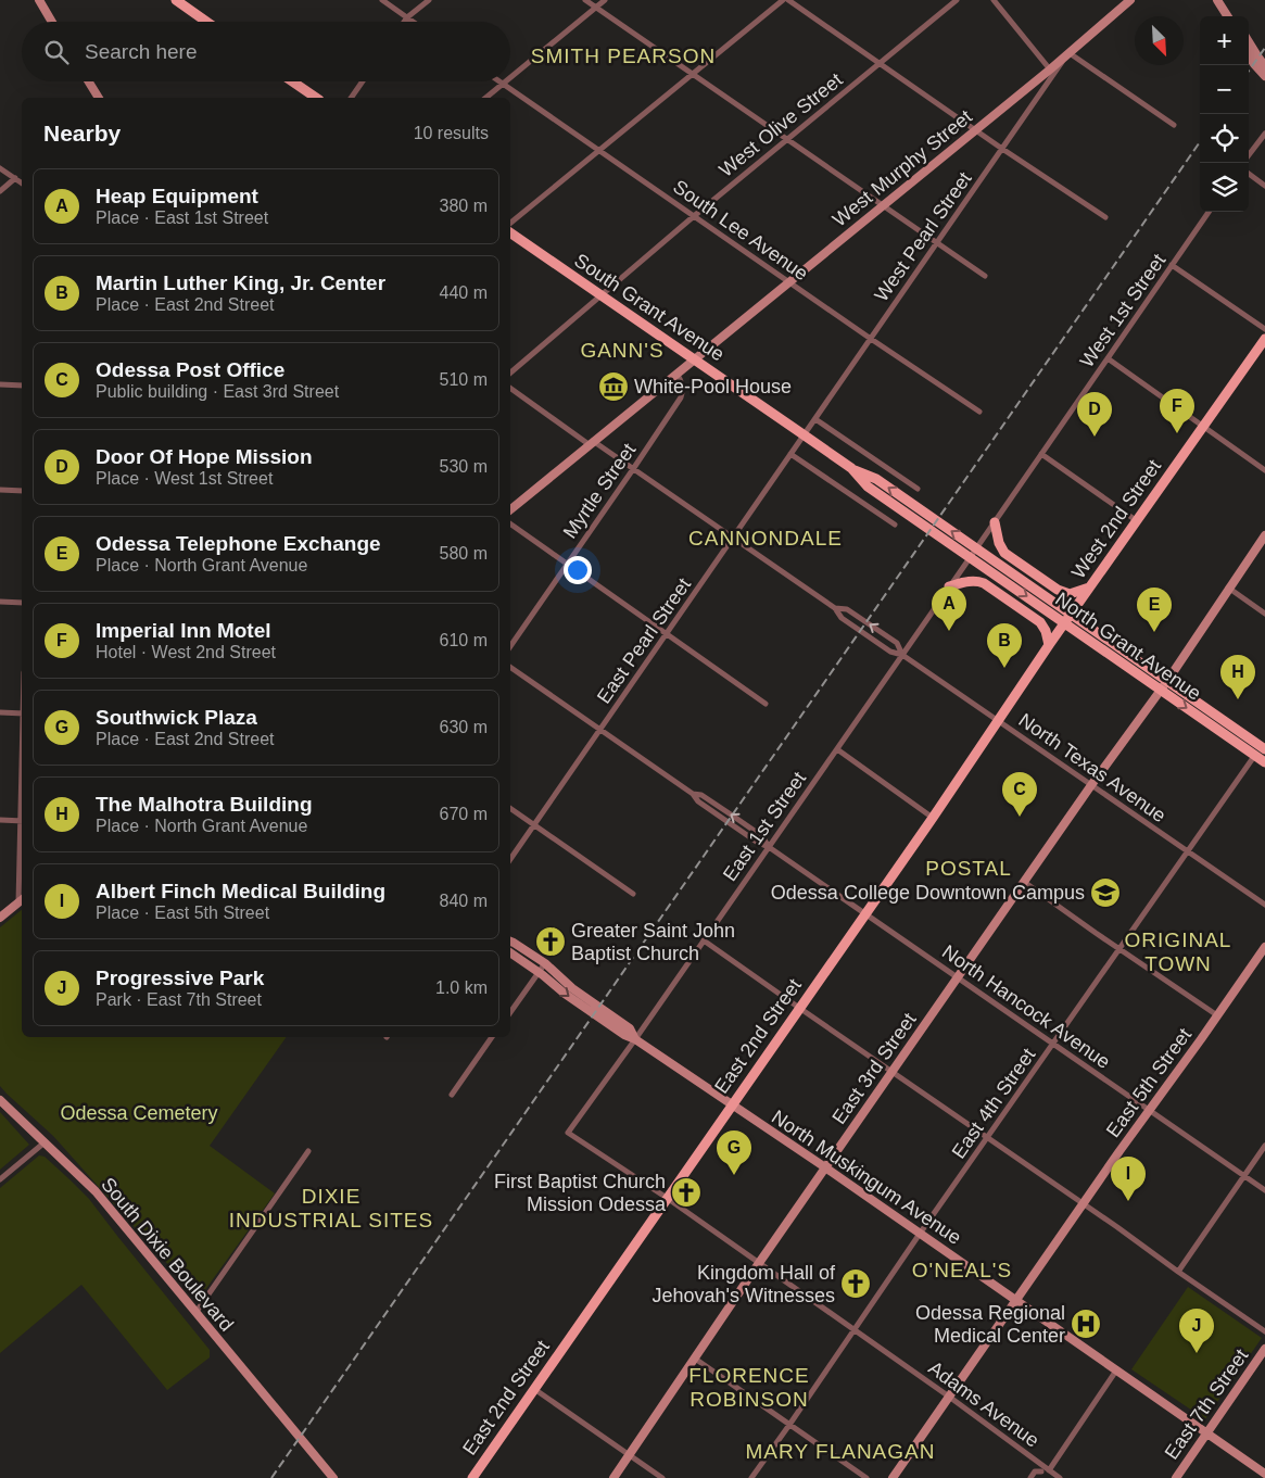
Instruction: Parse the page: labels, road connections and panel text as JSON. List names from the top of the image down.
{
  "streets": {
    "main road": [
      "South Grant Avenue",
      "West 2nd Street",
      "North Grant Avenue",
      "East 2nd Street"
    ],
    "street": [
      "West Olive Street",
      "West Murphy Street",
      "South Lee Avenue",
      "West Pearl Street",
      "West 1st Street",
      "Myrtle Street",
      "East Pearl Street",
      "North Texas Avenue",
      "East 1st Street",
      "North Hancock Avenue",
      "East 3rd Street",
      "East 5th Street",
      "East 4th Street",
      "North Muskingum Avenue",
      "South Dixie Boulevard",
      "Adams Avenue",
      "East 7th Street"
    ]
  },
  "crossings": [
    ["West Olive Street", "South Lee Avenue"],
    ["West Olive Street", "South Grant Avenue"],
    ["West Murphy Street", "South Lee Avenue"],
    ["West Murphy Street", "West Pearl Street"],
    ["West Murphy Street", "South Grant Avenue"],
    ["West Murphy Street", "Myrtle Street"],
    ["South Lee Avenue", "West Pearl Street"],
    ["West Pearl Street", "South Grant Avenue"],
    ["West Pearl Street", "East Pearl Street"],
    ["South Grant Avenue", "East Pearl Street"],
    ["South Grant Avenue", "North Grant Avenue"],
    ["West 1st Street", "East 1st Street"],
    ["West 2nd Street", "North Grant Avenue"],
    ["West 2nd Street", "East 2nd Street"],
    ["East Pearl Street", "North Hancock Avenue"],
    ["North Grant Avenue", "East 2nd Street"],
    ["North Grant Avenue", "East 3rd Street"],
    ["North Grant Avenue", "East 4th Street"],
    ["North Texas Avenue", "East 1st Street"],
    ["North Texas Avenue", "East 2nd Street"],
    ["North Texas Avenue", "East 3rd Street"],
    ["North Texas Avenue", "East 4th Street"],
    ["East 1st Street", "North Hancock Avenue"],
    ["East 1st Street", "North Muskingum Avenue"],
    ["East 1st Street", "Adams Avenue"],
    ["North Hancock Avenue", "East 2nd Street"],
    ["North Hancock Avenue", "East 3rd Street"],
    ["North Hancock Avenue", "East 5th Street"],
    ["North Hancock Avenue", "East 4th Street"],
    ["East 2nd Street", "North Muskingum Avenue"],
    ["East 2nd Street", "Adams Avenue"],
    ["East 3rd Street", "North Muskingum Avenue"],
    ["East 3rd Street", "Adams Avenue"],
    ["East 5th Street", "North Muskingum Avenue"],
    ["East 5th Street", "Adams Avenue"],
    ["East 4th Street", "North Muskingum Avenue"],
    ["East 4th Street", "Adams Avenue"],
    ["North Muskingum Avenue", "East 7th Street"]
  ],
  "districts": [
    "SMITH PEARSON",
    "GANN'S",
    "CANNONDALE",
    "POSTAL",
    "ORIGINAL TOWN",
    "DIXIE INDUSTRIAL SITES",
    "O'NEAL'S",
    "FLORENCE ROBINSON",
    "MARY FLANAGAN"
  ],
  "parks": ["Odessa Cemetery"],
  "places": {
    "museum": ["White-Pool House"],
    "school or university": ["Odessa College Downtown Campus"],
    "church": ["Greater Saint John Baptist Church", "First Baptist Church Mission Odessa", "Kingdom Hall of Jehovah's Witnesses"],
    "hospital": ["Odessa Regional Medical Center"]
  },
  "north": "bottom right",
  "page": {
    "map_buttons": ["+", "−"],
    "search": "Search here",
    "heading": ["Nearby", "10 results"],
    "list": [
      {
        "mark": "A",
        "name": "Heap Equipment",
        "note": "Place · East 1st Street",
        "value": "380 m"
      },
      {
        "mark": "B",
        "name": "Martin Luther King, Jr. Center",
        "note": "Place · East 2nd Street",
        "value": "440 m"
      },
      {
        "mark": "C",
        "name": "Odessa Post Office",
        "note": "Public building · East 3rd Street",
        "value": "510 m"
      },
      {
        "mark": "D",
        "name": "Door Of Hope Mission",
        "note": "Place · West 1st Street",
        "value": "530 m"
      },
      {
        "mark": "E",
        "name": "Odessa Telephone Exchange",
        "note": "Place · North Grant Avenue",
        "value": "580 m"
      },
      {
        "mark": "F",
        "name": "Imperial Inn Motel",
        "note": "Hotel · West 2nd Street",
        "value": "610 m"
      },
      {
        "mark": "G",
        "name": "Southwick Plaza",
        "note": "Place · East 2nd Street",
        "value": "630 m"
      },
      {
        "mark": "H",
        "name": "The Malhotra Building",
        "note": "Place · North Grant Avenue",
        "value": "670 m"
      },
      {
        "mark": "I",
        "name": "Albert Finch Medical Building",
        "note": "Place · East 5th Street",
        "value": "840 m"
      },
      {
        "mark": "J",
        "name": "Progressive Park",
        "note": "Park · East 7th Street",
        "value": "1.0 km"
      }
    ],
    "pins": [
      "F",
      "D",
      "A",
      "E",
      "B",
      "H",
      "C",
      "G",
      "I",
      "J"
    ]
  }
}
